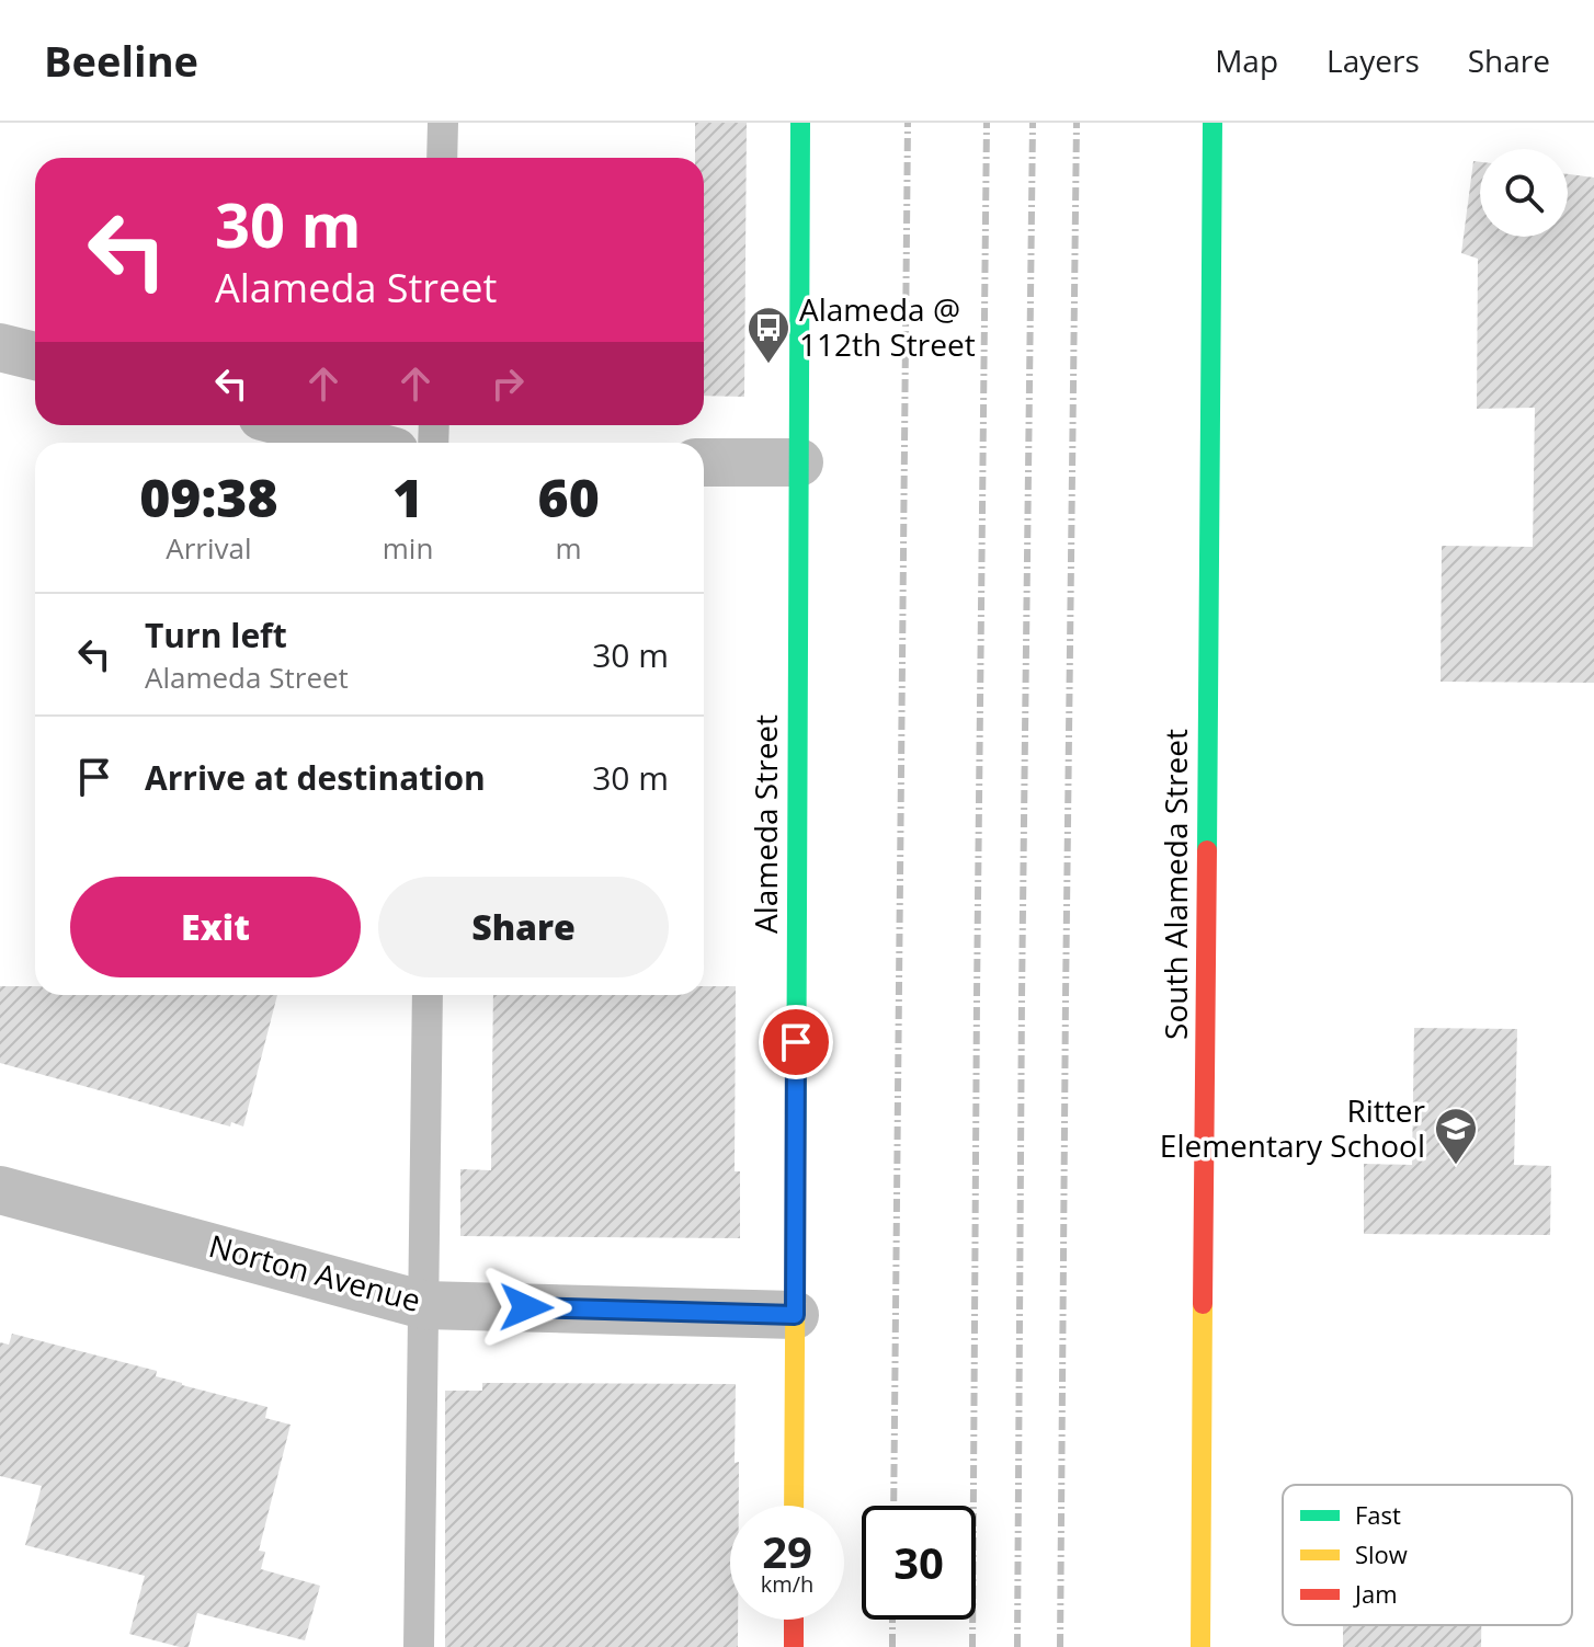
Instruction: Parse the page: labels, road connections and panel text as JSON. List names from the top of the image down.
{
  "streets": {
    "main road": ["Alameda Street", "South Alameda Street"],
    "street": ["Norton Avenue"]
  },
  "crossings": [
    ["Alameda Street", "Norton Avenue"]
  ],
  "places": {
    "bus stop": ["Alameda @ 112th Street"],
    "school or university": ["Ritter Elementary School"]
  },
  "legend": ["Fast", "Slow", "Jam"],
  "page": {
    "header": "Beeline",
    "nav": ["Map", "Layers", "Share"],
    "turn": ["30 m", "Alameda Street"],
    "eta": [
      "09:38",
      "Arrival",
      "1",
      "min",
      "60",
      "m"
    ],
    "list": [
      {
        "name": "Turn left",
        "note": "Alameda Street",
        "value": "30 m"
      },
      {
        "name": "Arrive at destination",
        "value": "30 m"
      }
    ],
    "buttons": ["Exit", "Share"],
    "speed": "29 km/h",
    "limit": "30"
  }
}
